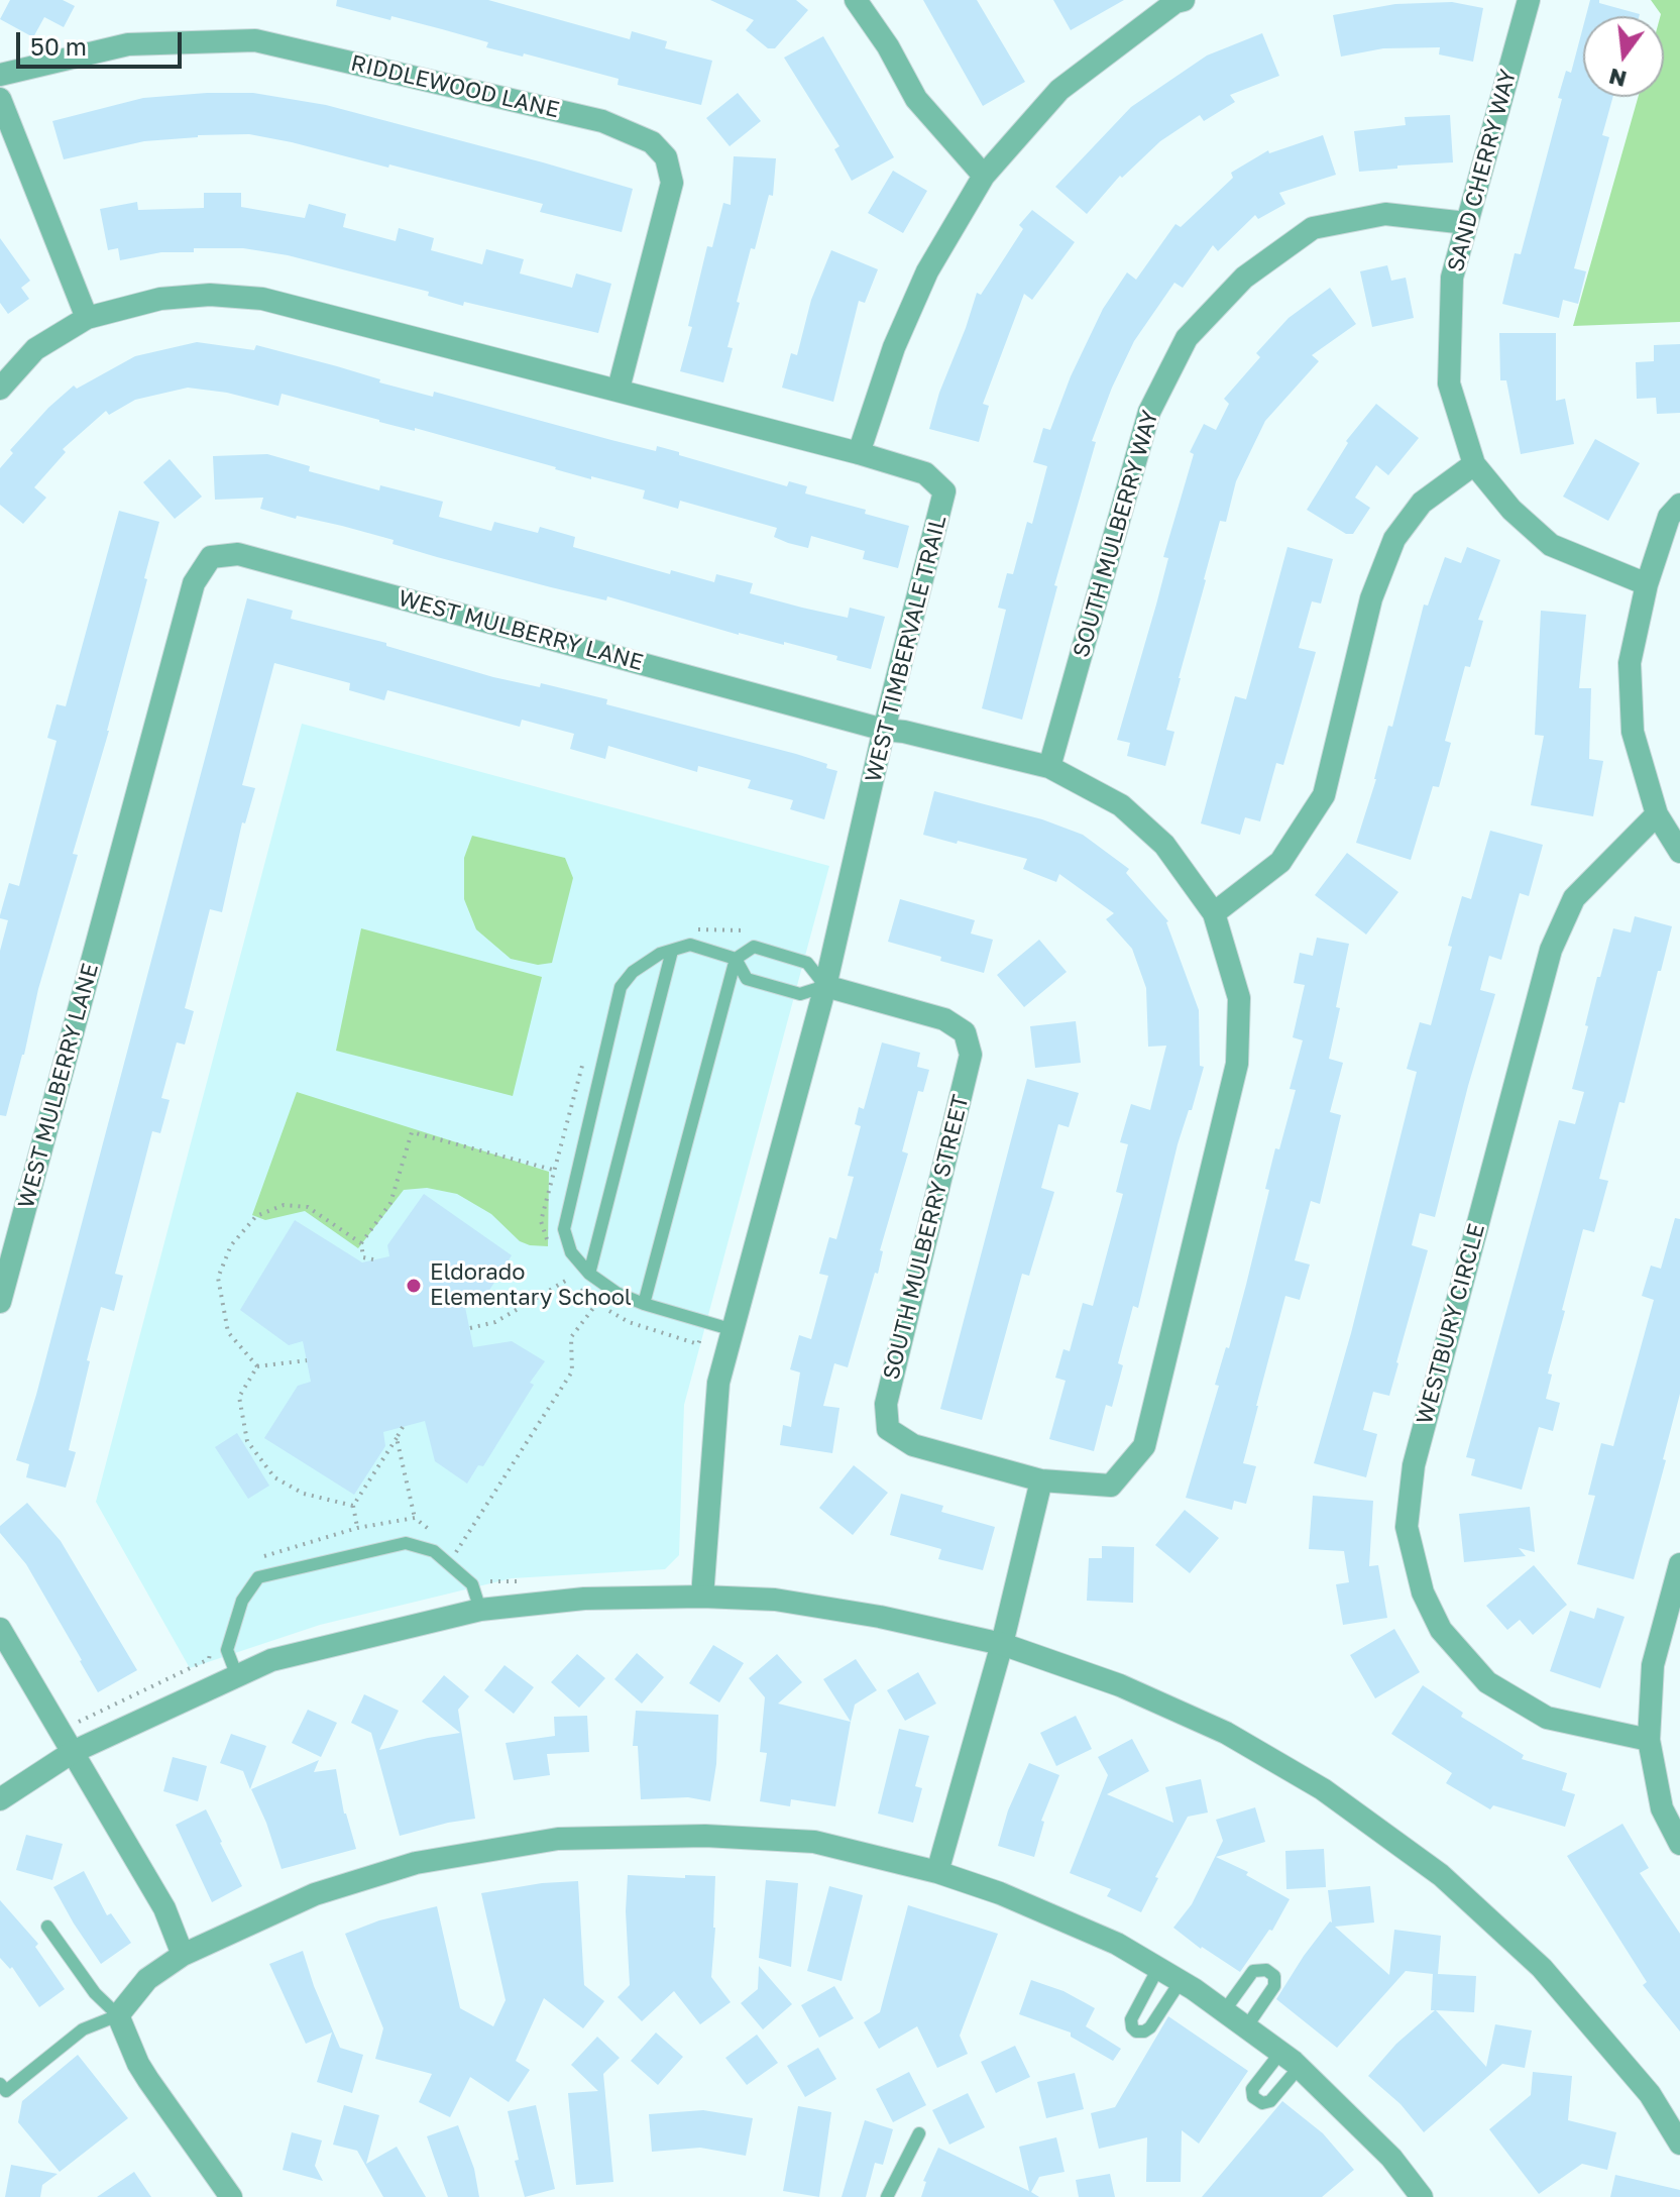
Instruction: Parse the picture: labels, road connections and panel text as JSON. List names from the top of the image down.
{
  "streets": {
    "street": [
      "RIDDLEWOOD LANE",
      "SAND CHERRY WAY",
      "SOUTH MULBERRY WAY",
      "WEST MULBERRY LANE",
      "WEST TIMBERVALE TRAIL",
      "SOUTH MULBERRY STREET",
      "WESTBURY CIRCLE"
    ]
  },
  "crossings": [
    ["RIDDLEWOOD LANE", "WEST TIMBERVALE TRAIL"],
    ["SAND CHERRY WAY", "SOUTH MULBERRY WAY"],
    ["SOUTH MULBERRY WAY", "WEST MULBERRY LANE"],
    ["WEST MULBERRY LANE", "WEST TIMBERVALE TRAIL"],
    ["WEST MULBERRY LANE", "SOUTH MULBERRY STREET"],
    ["WEST TIMBERVALE TRAIL", "SOUTH MULBERRY STREET"]
  ],
  "places": ["Eldorado Elementary School"],
  "scale_bar": "50 m",
  "north": "bottom"
}
